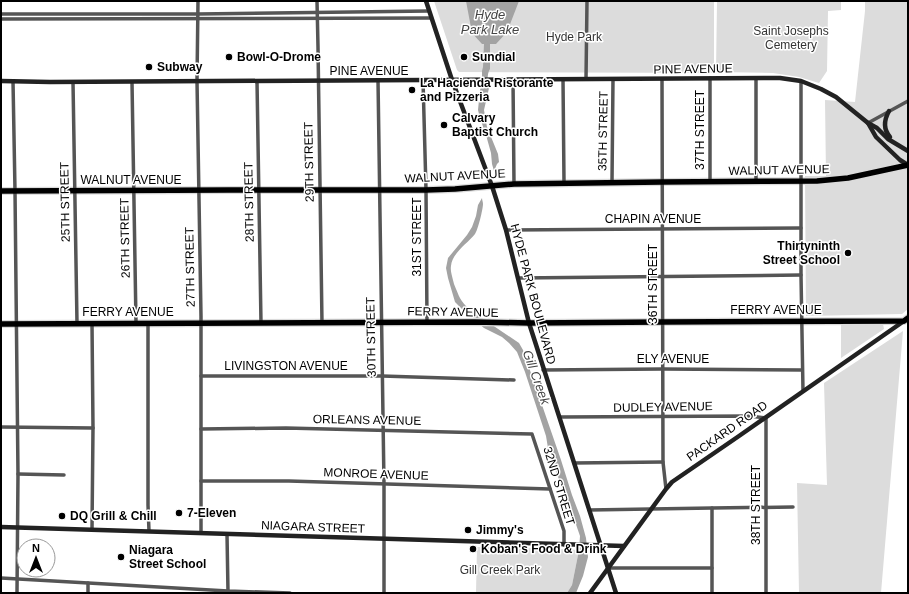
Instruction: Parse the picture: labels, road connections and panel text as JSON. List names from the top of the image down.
{
  "streets": {
    "main road": [
      "PINE AVENUE",
      "WALNUT AVENUE",
      "HYDE PARK BOULEVARD",
      "FERRY AVENUE",
      "PACKARD ROAD",
      "NIAGARA STREET"
    ],
    "street": [
      "37TH STREET",
      "35TH STREET",
      "29TH STREET",
      "25TH STREET",
      "28TH STREET",
      "CHAPIN AVENUE",
      "31ST STREET",
      "26TH STREET",
      "27TH STREET",
      "36TH STREET",
      "30TH STREET",
      "ELY AVENUE",
      "LIVINGSTON AVENUE",
      "DUDLEY AVENUE",
      "ORLEANS AVENUE",
      "MONROE AVENUE",
      "32ND STREET",
      "38TH STREET"
    ]
  },
  "crossings": [
    ["PINE AVENUE", "37TH STREET"],
    ["PINE AVENUE", "35TH STREET"],
    ["PINE AVENUE", "29TH STREET"],
    ["PINE AVENUE", "25TH STREET"],
    ["PINE AVENUE", "28TH STREET"],
    ["PINE AVENUE", "31ST STREET"],
    ["PINE AVENUE", "26TH STREET"],
    ["PINE AVENUE", "27TH STREET"],
    ["PINE AVENUE", "36TH STREET"],
    ["PINE AVENUE", "HYDE PARK BOULEVARD"],
    ["PINE AVENUE", "30TH STREET"],
    ["37TH STREET", "WALNUT AVENUE"],
    ["35TH STREET", "WALNUT AVENUE"],
    ["29TH STREET", "WALNUT AVENUE"],
    ["29TH STREET", "FERRY AVENUE"],
    ["WALNUT AVENUE", "25TH STREET"],
    ["WALNUT AVENUE", "28TH STREET"],
    ["WALNUT AVENUE", "31ST STREET"],
    ["WALNUT AVENUE", "26TH STREET"],
    ["WALNUT AVENUE", "27TH STREET"],
    ["WALNUT AVENUE", "36TH STREET"],
    ["WALNUT AVENUE", "HYDE PARK BOULEVARD"],
    ["WALNUT AVENUE", "30TH STREET"],
    ["25TH STREET", "FERRY AVENUE"],
    ["28TH STREET", "FERRY AVENUE"],
    ["CHAPIN AVENUE", "36TH STREET"],
    ["CHAPIN AVENUE", "HYDE PARK BOULEVARD"],
    ["31ST STREET", "FERRY AVENUE"],
    ["26TH STREET", "FERRY AVENUE"],
    ["27TH STREET", "FERRY AVENUE"],
    ["27TH STREET", "LIVINGSTON AVENUE"],
    ["27TH STREET", "ORLEANS AVENUE"],
    ["27TH STREET", "MONROE AVENUE"],
    ["27TH STREET", "NIAGARA STREET"],
    ["36TH STREET", "FERRY AVENUE"],
    ["36TH STREET", "ELY AVENUE"],
    ["36TH STREET", "DUDLEY AVENUE"],
    ["36TH STREET", "PACKARD ROAD"],
    ["HYDE PARK BOULEVARD", "FERRY AVENUE"],
    ["HYDE PARK BOULEVARD", "ELY AVENUE"],
    ["HYDE PARK BOULEVARD", "DUDLEY AVENUE"],
    ["HYDE PARK BOULEVARD", "PACKARD ROAD"],
    ["HYDE PARK BOULEVARD", "NIAGARA STREET"],
    ["FERRY AVENUE", "30TH STREET"],
    ["FERRY AVENUE", "PACKARD ROAD"],
    ["30TH STREET", "LIVINGSTON AVENUE"],
    ["30TH STREET", "ORLEANS AVENUE"],
    ["30TH STREET", "MONROE AVENUE"],
    ["30TH STREET", "NIAGARA STREET"],
    ["DUDLEY AVENUE", "PACKARD ROAD"],
    ["DUDLEY AVENUE", "38TH STREET"],
    ["ORLEANS AVENUE", "32ND STREET"],
    ["PACKARD ROAD", "38TH STREET"],
    ["PACKARD ROAD", "NIAGARA STREET"],
    ["MONROE AVENUE", "32ND STREET"],
    ["32ND STREET", "NIAGARA STREET"]
  ],
  "water": ["Hyde Park Lake", "Gill Creek"],
  "parks": ["Saint Josephs Cemetery", "Hyde Park", "Gill Creek Park"],
  "places": [
    "Bowl-O-Drome",
    "Sundial",
    "Subway",
    "La Hacienda Ristorante and Pizzeria",
    "Calvary Baptist Church",
    "Thirtyninth Street School",
    "7-Eleven",
    "DQ Grill & Chill",
    "Jimmy's",
    "Koban's Food & Drink",
    "Niagara Street School"
  ],
  "north": "top"
}
